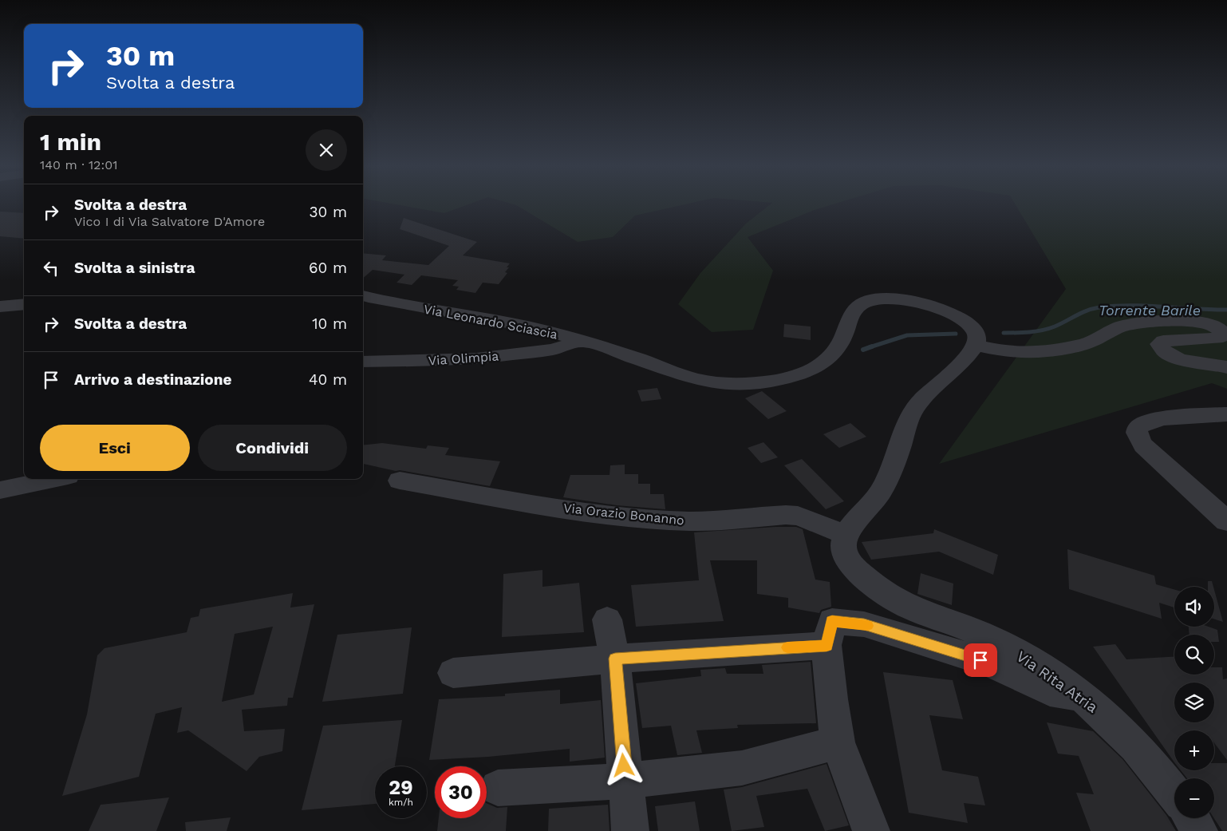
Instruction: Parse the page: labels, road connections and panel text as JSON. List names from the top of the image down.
{
  "streets": {
    "street": [
      "Via Leonardo Sciascia",
      "Via Olimpia",
      "Via Orazio Bonanno",
      "Via Rita Atria"
    ]
  },
  "crossings": [
    ["Via Leonardo Sciascia", "Via Olimpia"],
    ["Via Orazio Bonanno", "Via Rita Atria"]
  ],
  "water": ["Torrente Barile"],
  "page": {
    "turn": ["30 m", "Svolta a destra"],
    "heading": ["1 min", "140 m · 12:01"],
    "list": [
      {
        "name": "Svolta a destra",
        "note": "Vico I di Via Salvatore D'Amore",
        "value": "30 m"
      },
      {
        "name": "Svolta a sinistra",
        "value": "60 m"
      },
      {
        "name": "Svolta a destra",
        "value": "10 m"
      },
      {
        "name": "Arrivo a destinazione",
        "value": "40 m"
      }
    ],
    "buttons": ["Esci", "Condividi"],
    "map_buttons": ["+", "−"],
    "speed": "29 km/h",
    "limit": "30"
  }
}
